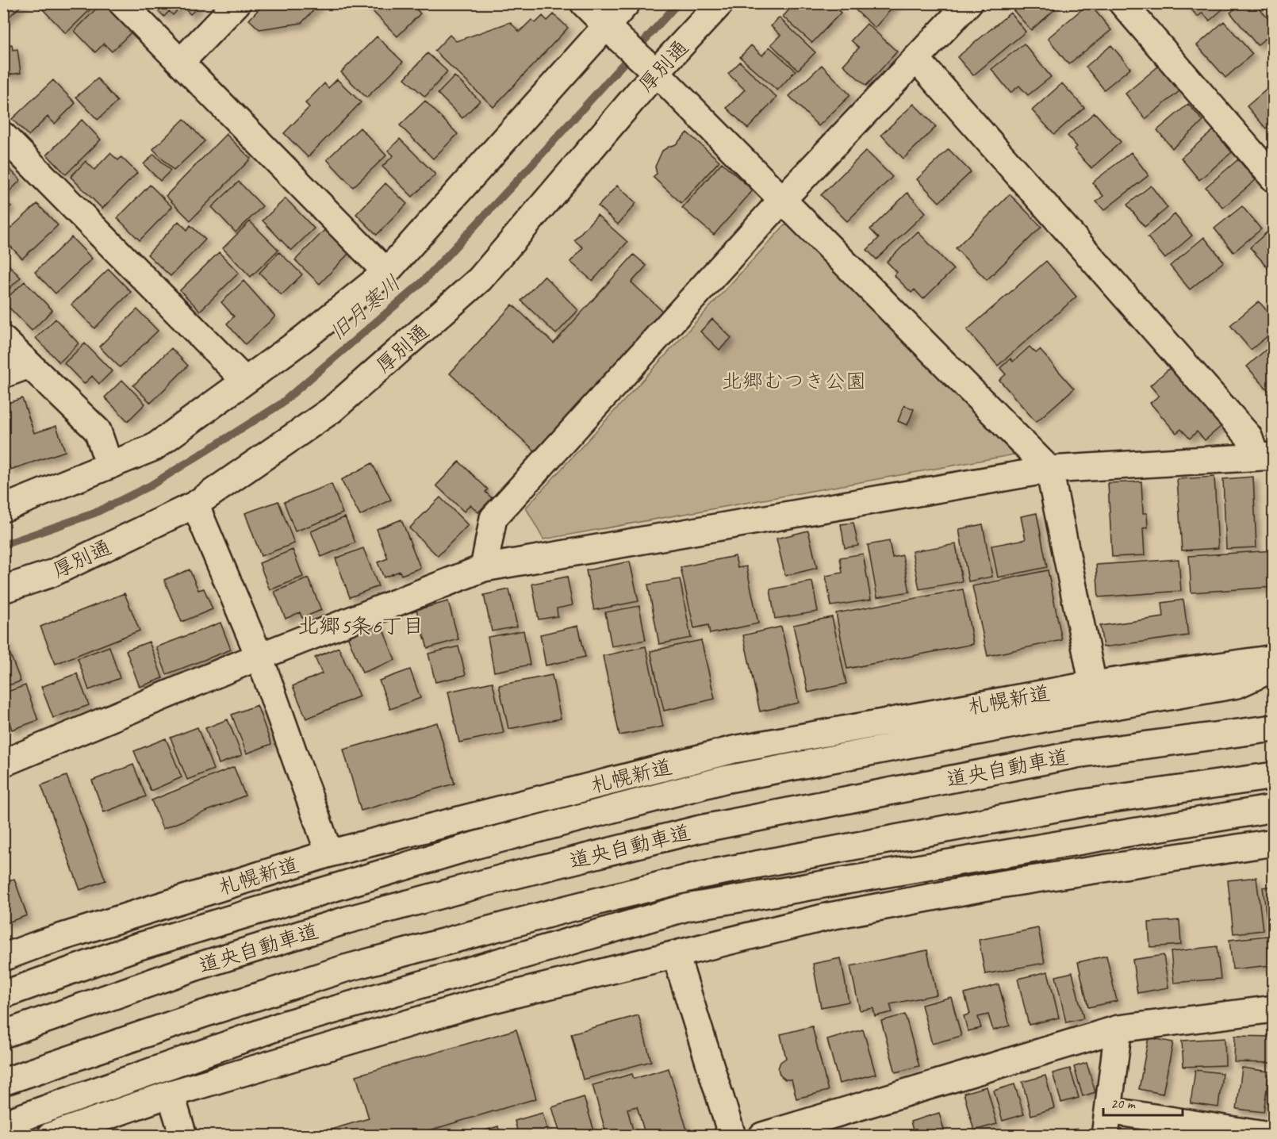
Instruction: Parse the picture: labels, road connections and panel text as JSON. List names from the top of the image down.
{
  "streets": {
    "main road": ["厚別通", "札幌新道", "道央自動車道"]
  },
  "districts": ["北郷5条6丁目"],
  "water": ["旧月寒川"],
  "parks": ["北郷むつき公園"],
  "scale_bar": "20 m"
}
